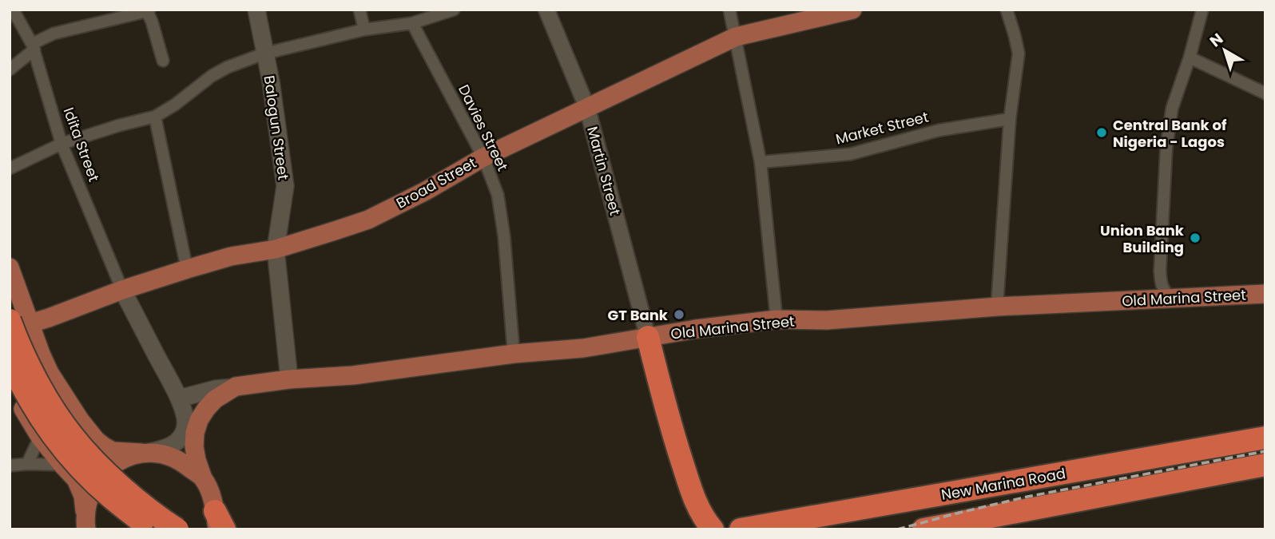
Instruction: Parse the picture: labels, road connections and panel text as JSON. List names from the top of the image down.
{
  "streets": {
    "highway": ["New Marina Road"],
    "main road": ["Balogun Street", "Broad Street", "Old Marina Street"],
    "street": [
      "Davies Street",
      "Market Street",
      "Idita Street",
      "Martin Street"
    ]
  },
  "crossings": [
    ["Balogun Street", "Broad Street"],
    ["Balogun Street", "Old Marina Street"],
    ["Davies Street", "Broad Street"],
    ["Davies Street", "Old Marina Street"],
    ["Idita Street", "Broad Street"],
    ["Martin Street", "Broad Street"],
    ["Martin Street", "Old Marina Street"]
  ],
  "places": ["Central Bank of Nigeria - Lagos", "Union Bank Building", "GT Bank"],
  "north": "top left"
}
